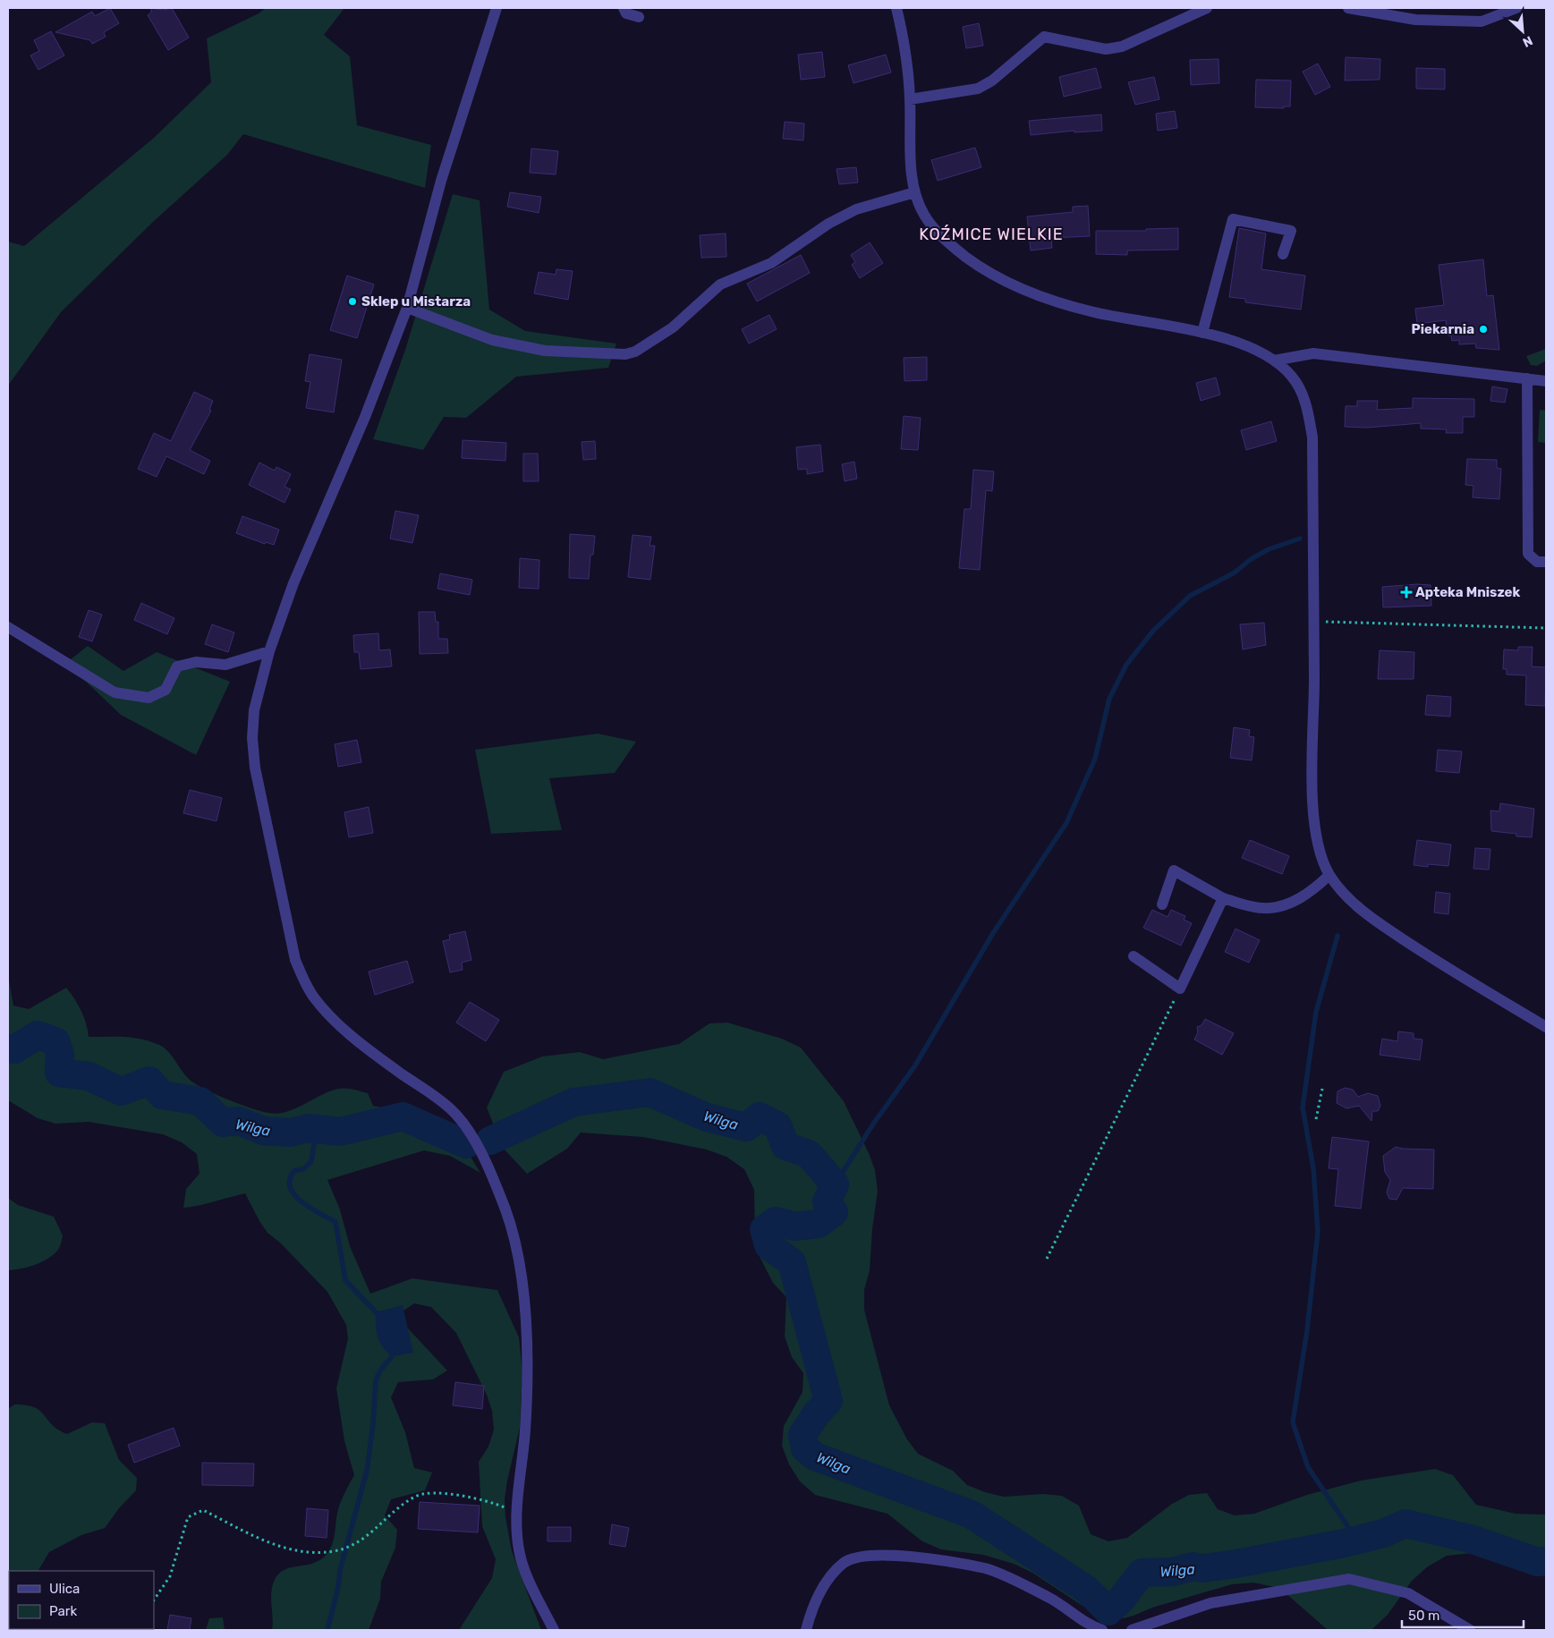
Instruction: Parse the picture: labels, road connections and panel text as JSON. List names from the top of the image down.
{
  "districts": ["KOŹMICE WIELKIE"],
  "water": ["Wilga"],
  "places": {
    "other": ["Sklep u Mistarza", "Piekarnia"],
    "health": ["Apteka Mniszek"]
  },
  "legend": ["Ulica", "Park"],
  "scale_bar": "50 m",
  "north": "bottom right"
}
